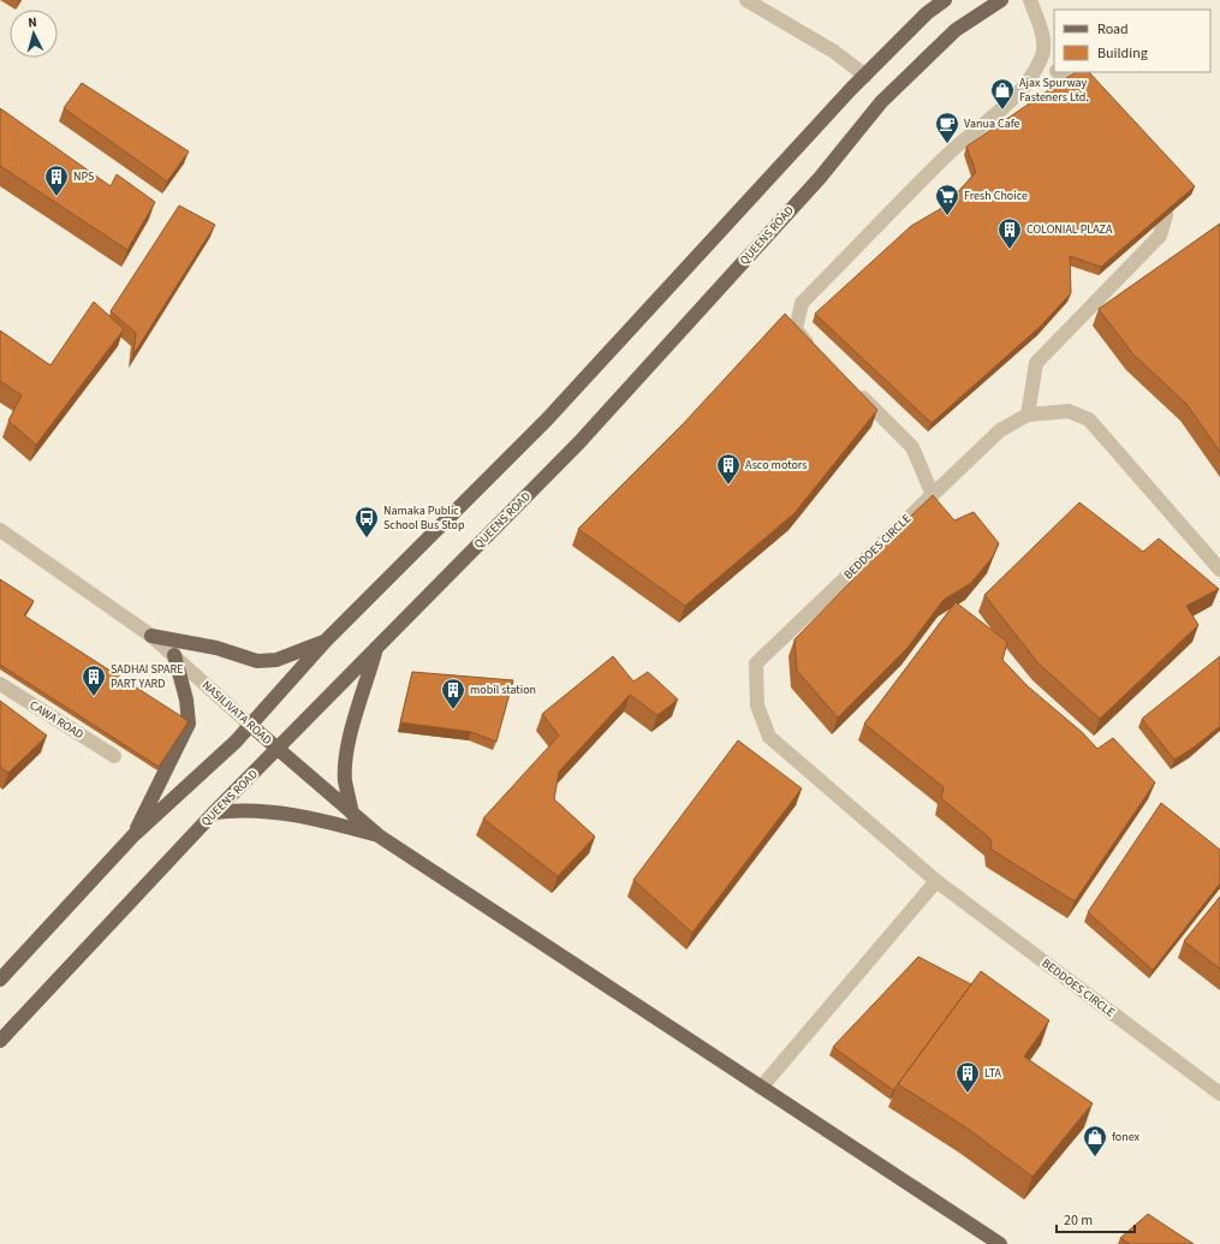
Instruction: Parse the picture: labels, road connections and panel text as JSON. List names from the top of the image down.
{
  "streets": {
    "main road": ["QUEENS ROAD", "NASILIVATA ROAD"],
    "street": ["BEDDOES CIRCLE", "CAWA ROAD"]
  },
  "crossings": [
    ["QUEENS ROAD", "NASILIVATA ROAD"]
  ],
  "places": {
    "shop": ["Ajax Spurway Fasteners Ltd.", "fonex"],
    "cafe": ["Vanua Cafe"],
    "building": [
      "NPS",
      "COLONIAL PLAZA",
      "Asco motors",
      "SADHAI SPARE PART YARD",
      "mobil station",
      "LTA"
    ],
    "supermarket": ["Fresh Choice"],
    "bus stop": ["Namaka Public School Bus Stop"]
  },
  "legend": ["Road", "Building"],
  "scale_bar": "20 m",
  "north": "top"
}
